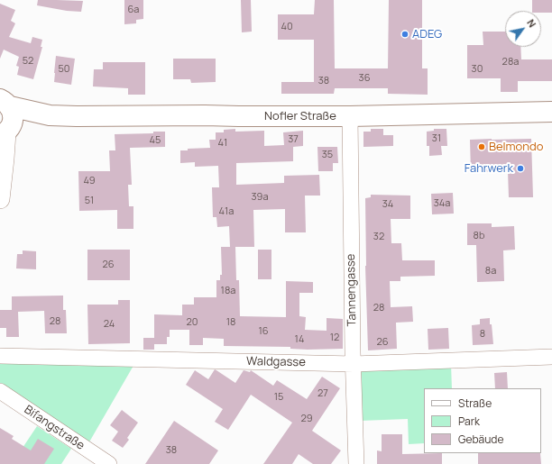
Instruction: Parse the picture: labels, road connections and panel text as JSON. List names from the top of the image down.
{
  "streets": {
    "main road": ["Nofler Straße"],
    "street": ["Tannengasse", "Waldgasse", "Bifangstraße"]
  },
  "crossings": [
    ["Nofler Straße", "Tannengasse"],
    ["Tannengasse", "Waldgasse"]
  ],
  "places": ["ADEG", "Belmondo", "Fahrwerk"],
  "house_numbers": [
    "6a",
    "40",
    "52",
    "28a",
    "50",
    "30",
    "36",
    "38",
    "31",
    "37",
    "45",
    "41",
    "35",
    "49",
    "39a",
    "51",
    "34a",
    "34",
    "41a",
    "8b",
    "32",
    "26",
    "8a",
    "18a",
    "28",
    "28",
    "20",
    "18",
    "24",
    "16",
    "8",
    "12",
    "14",
    "26",
    "27",
    "15",
    "29",
    "38"
  ],
  "legend": ["Straße", "Park", "Gebäude"],
  "north": "top right"
}
